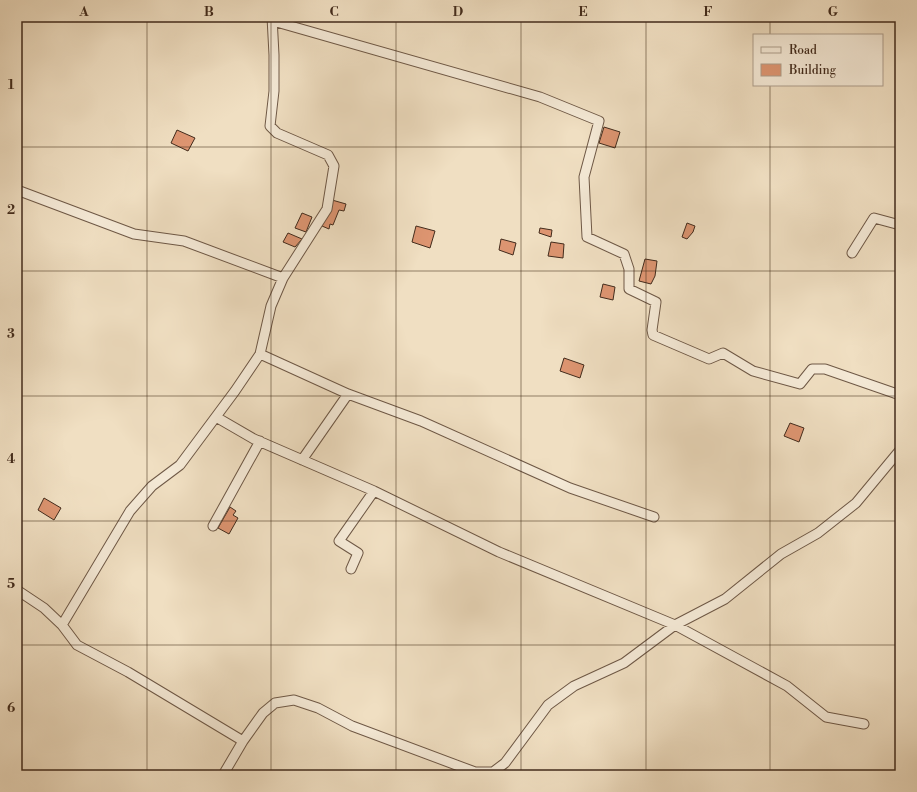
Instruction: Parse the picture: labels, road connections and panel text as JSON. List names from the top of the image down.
{
  "legend": ["Road", "Building"],
  "grid": {
    "columns": [
      "A",
      "B",
      "C",
      "D",
      "E",
      "F",
      "G"
    ],
    "rows": [
      "1",
      "2",
      "3",
      "4",
      "5",
      "6"
    ]
  }
}
